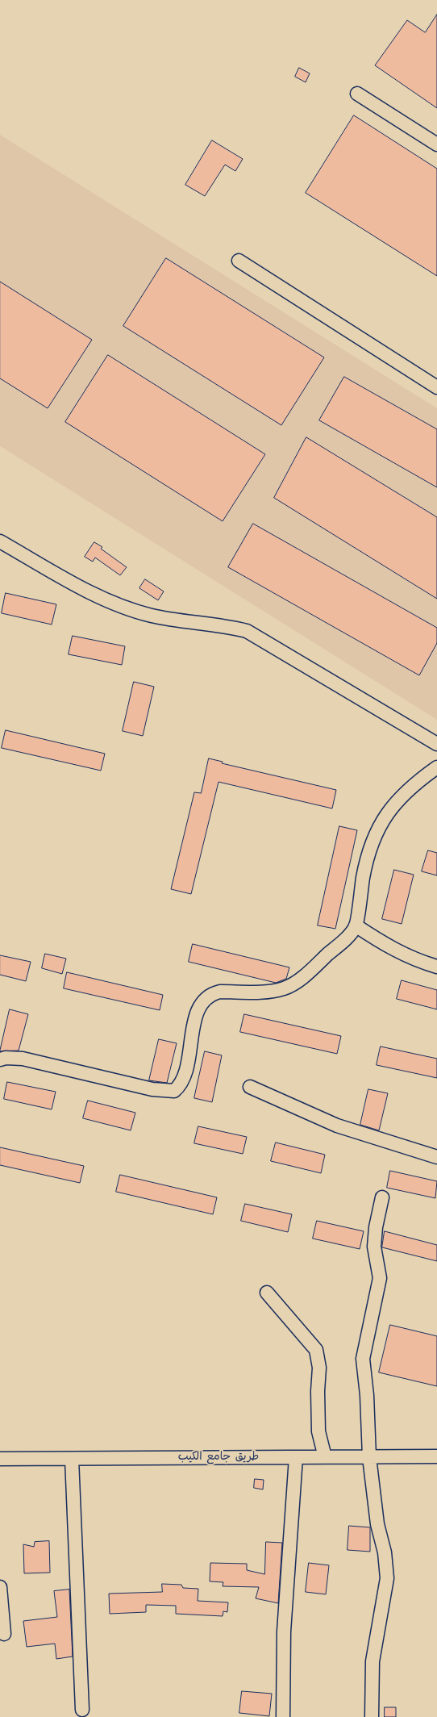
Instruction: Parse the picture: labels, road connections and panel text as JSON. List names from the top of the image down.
{
  "streets": {
    "street": ["طريق جامع الكيب"]
  }
}
